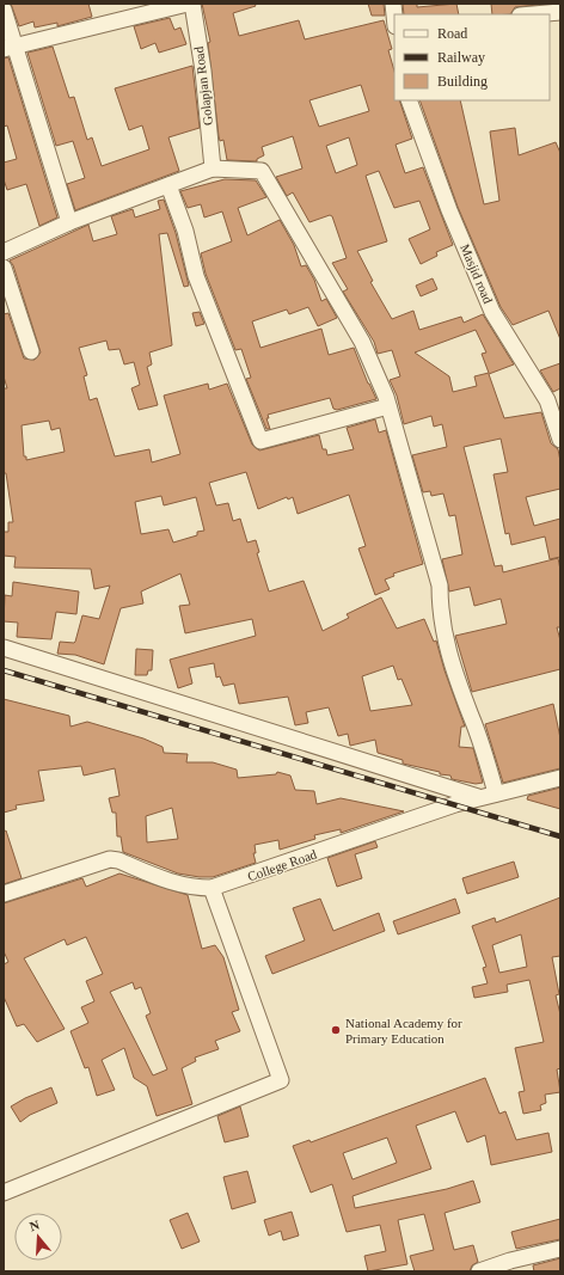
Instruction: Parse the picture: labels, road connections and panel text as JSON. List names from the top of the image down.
{
  "streets": {
    "street": ["Golapjan Road", "Masjid road", "College Road"]
  },
  "places": ["National Academy for Primary Education"],
  "legend": ["Road", "Railway", "Building"],
  "north": "top"
}
